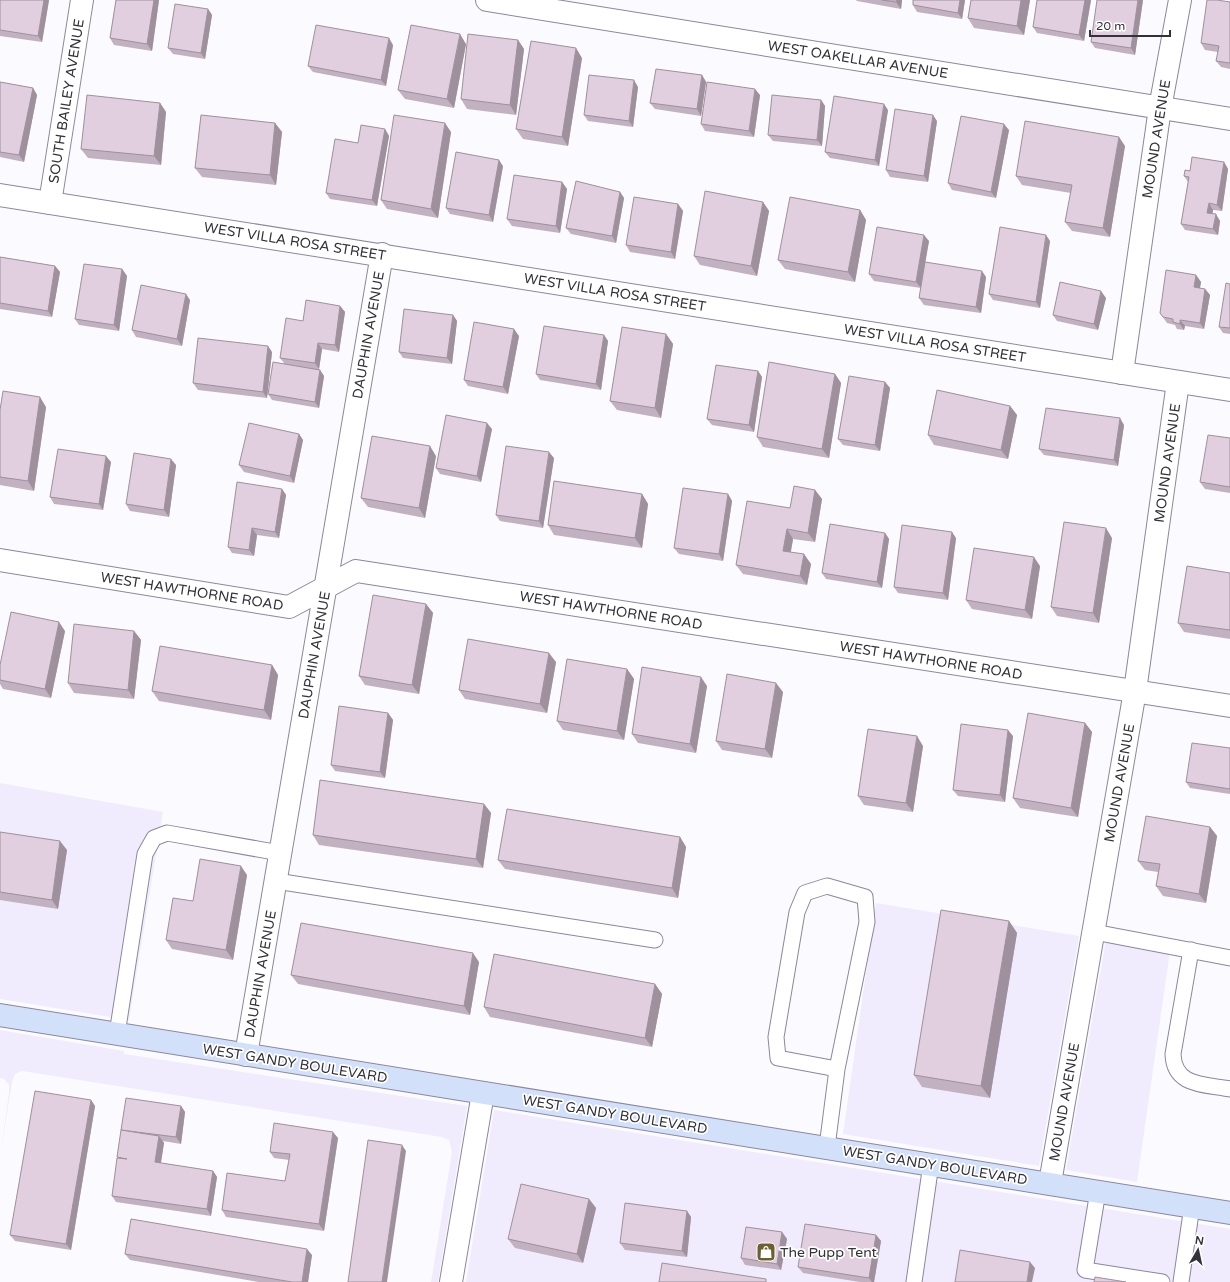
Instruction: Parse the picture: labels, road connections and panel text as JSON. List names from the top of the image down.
{
  "streets": {
    "main road": ["WEST GANDY BOULEVARD"],
    "street": [
      "WEST OAKELLAR AVENUE",
      "SOUTH BAILEY AVENUE",
      "MOUND AVENUE",
      "WEST VILLA ROSA STREET",
      "DAUPHIN AVENUE",
      "WEST HAWTHORNE ROAD"
    ]
  },
  "crossings": [
    ["WEST OAKELLAR AVENUE", "MOUND AVENUE"],
    ["SOUTH BAILEY AVENUE", "WEST VILLA ROSA STREET"],
    ["MOUND AVENUE", "WEST VILLA ROSA STREET"],
    ["MOUND AVENUE", "WEST HAWTHORNE ROAD"],
    ["MOUND AVENUE", "WEST GANDY BOULEVARD"],
    ["WEST VILLA ROSA STREET", "DAUPHIN AVENUE"],
    ["DAUPHIN AVENUE", "WEST HAWTHORNE ROAD"],
    ["DAUPHIN AVENUE", "WEST GANDY BOULEVARD"]
  ],
  "places": {
    "shop": ["The Pupp Tent"]
  },
  "scale_bar": "20 m",
  "north": "top"
}
